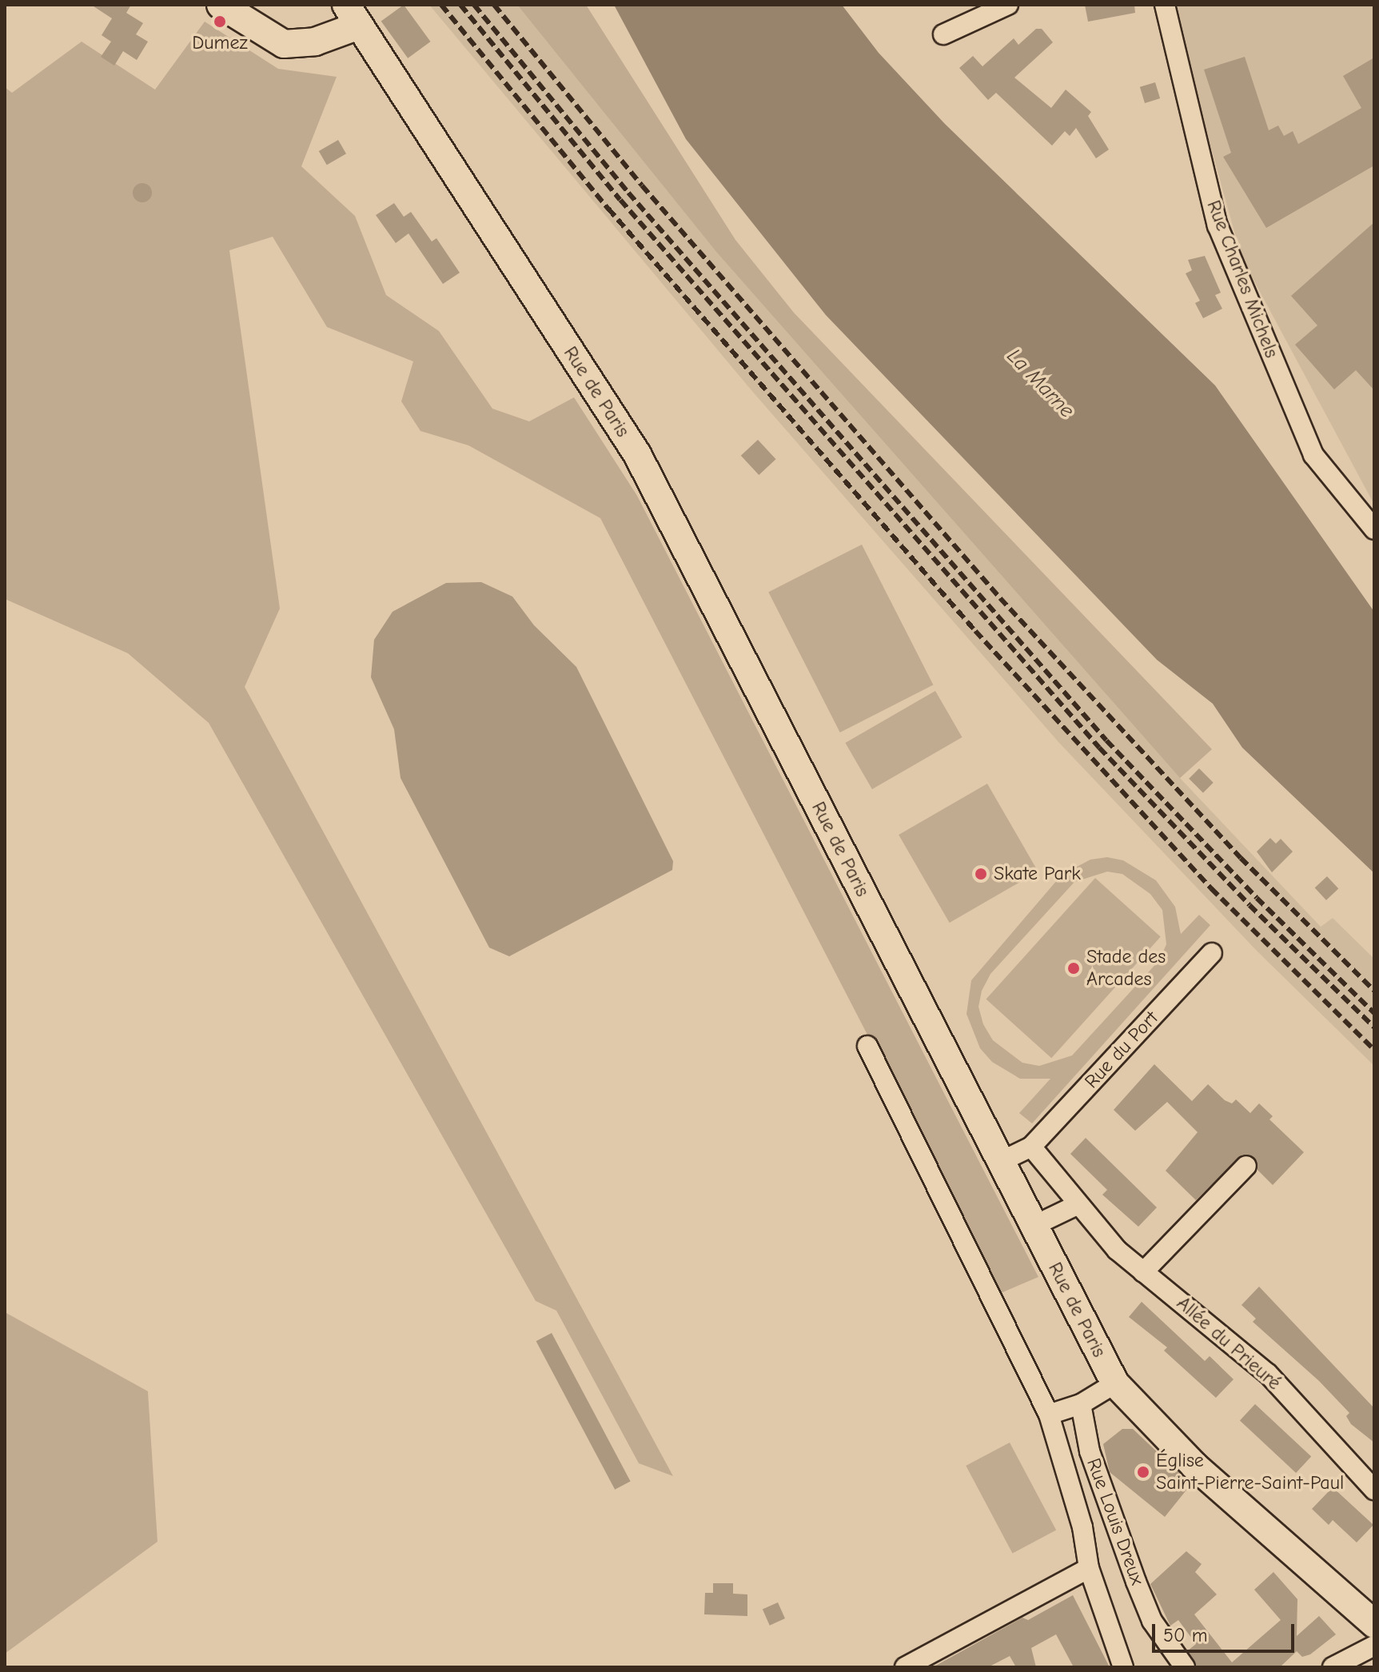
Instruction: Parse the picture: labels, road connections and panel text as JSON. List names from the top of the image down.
{
  "streets": {
    "main road": ["Rue de Paris"],
    "street": [
      "Rue Charles Michels",
      "Rue du Port",
      "Allée du Prieuré",
      "Rue Louis Dreux"
    ]
  },
  "crossings": [
    ["Rue du Port", "Allée du Prieuré"]
  ],
  "water": ["La Marne"],
  "places": [
    "Dumez",
    "Skate Park",
    "Stade des Arcades",
    "Église Saint-Pierre-Saint-Paul"
  ],
  "scale_bar": "50 m"
}
